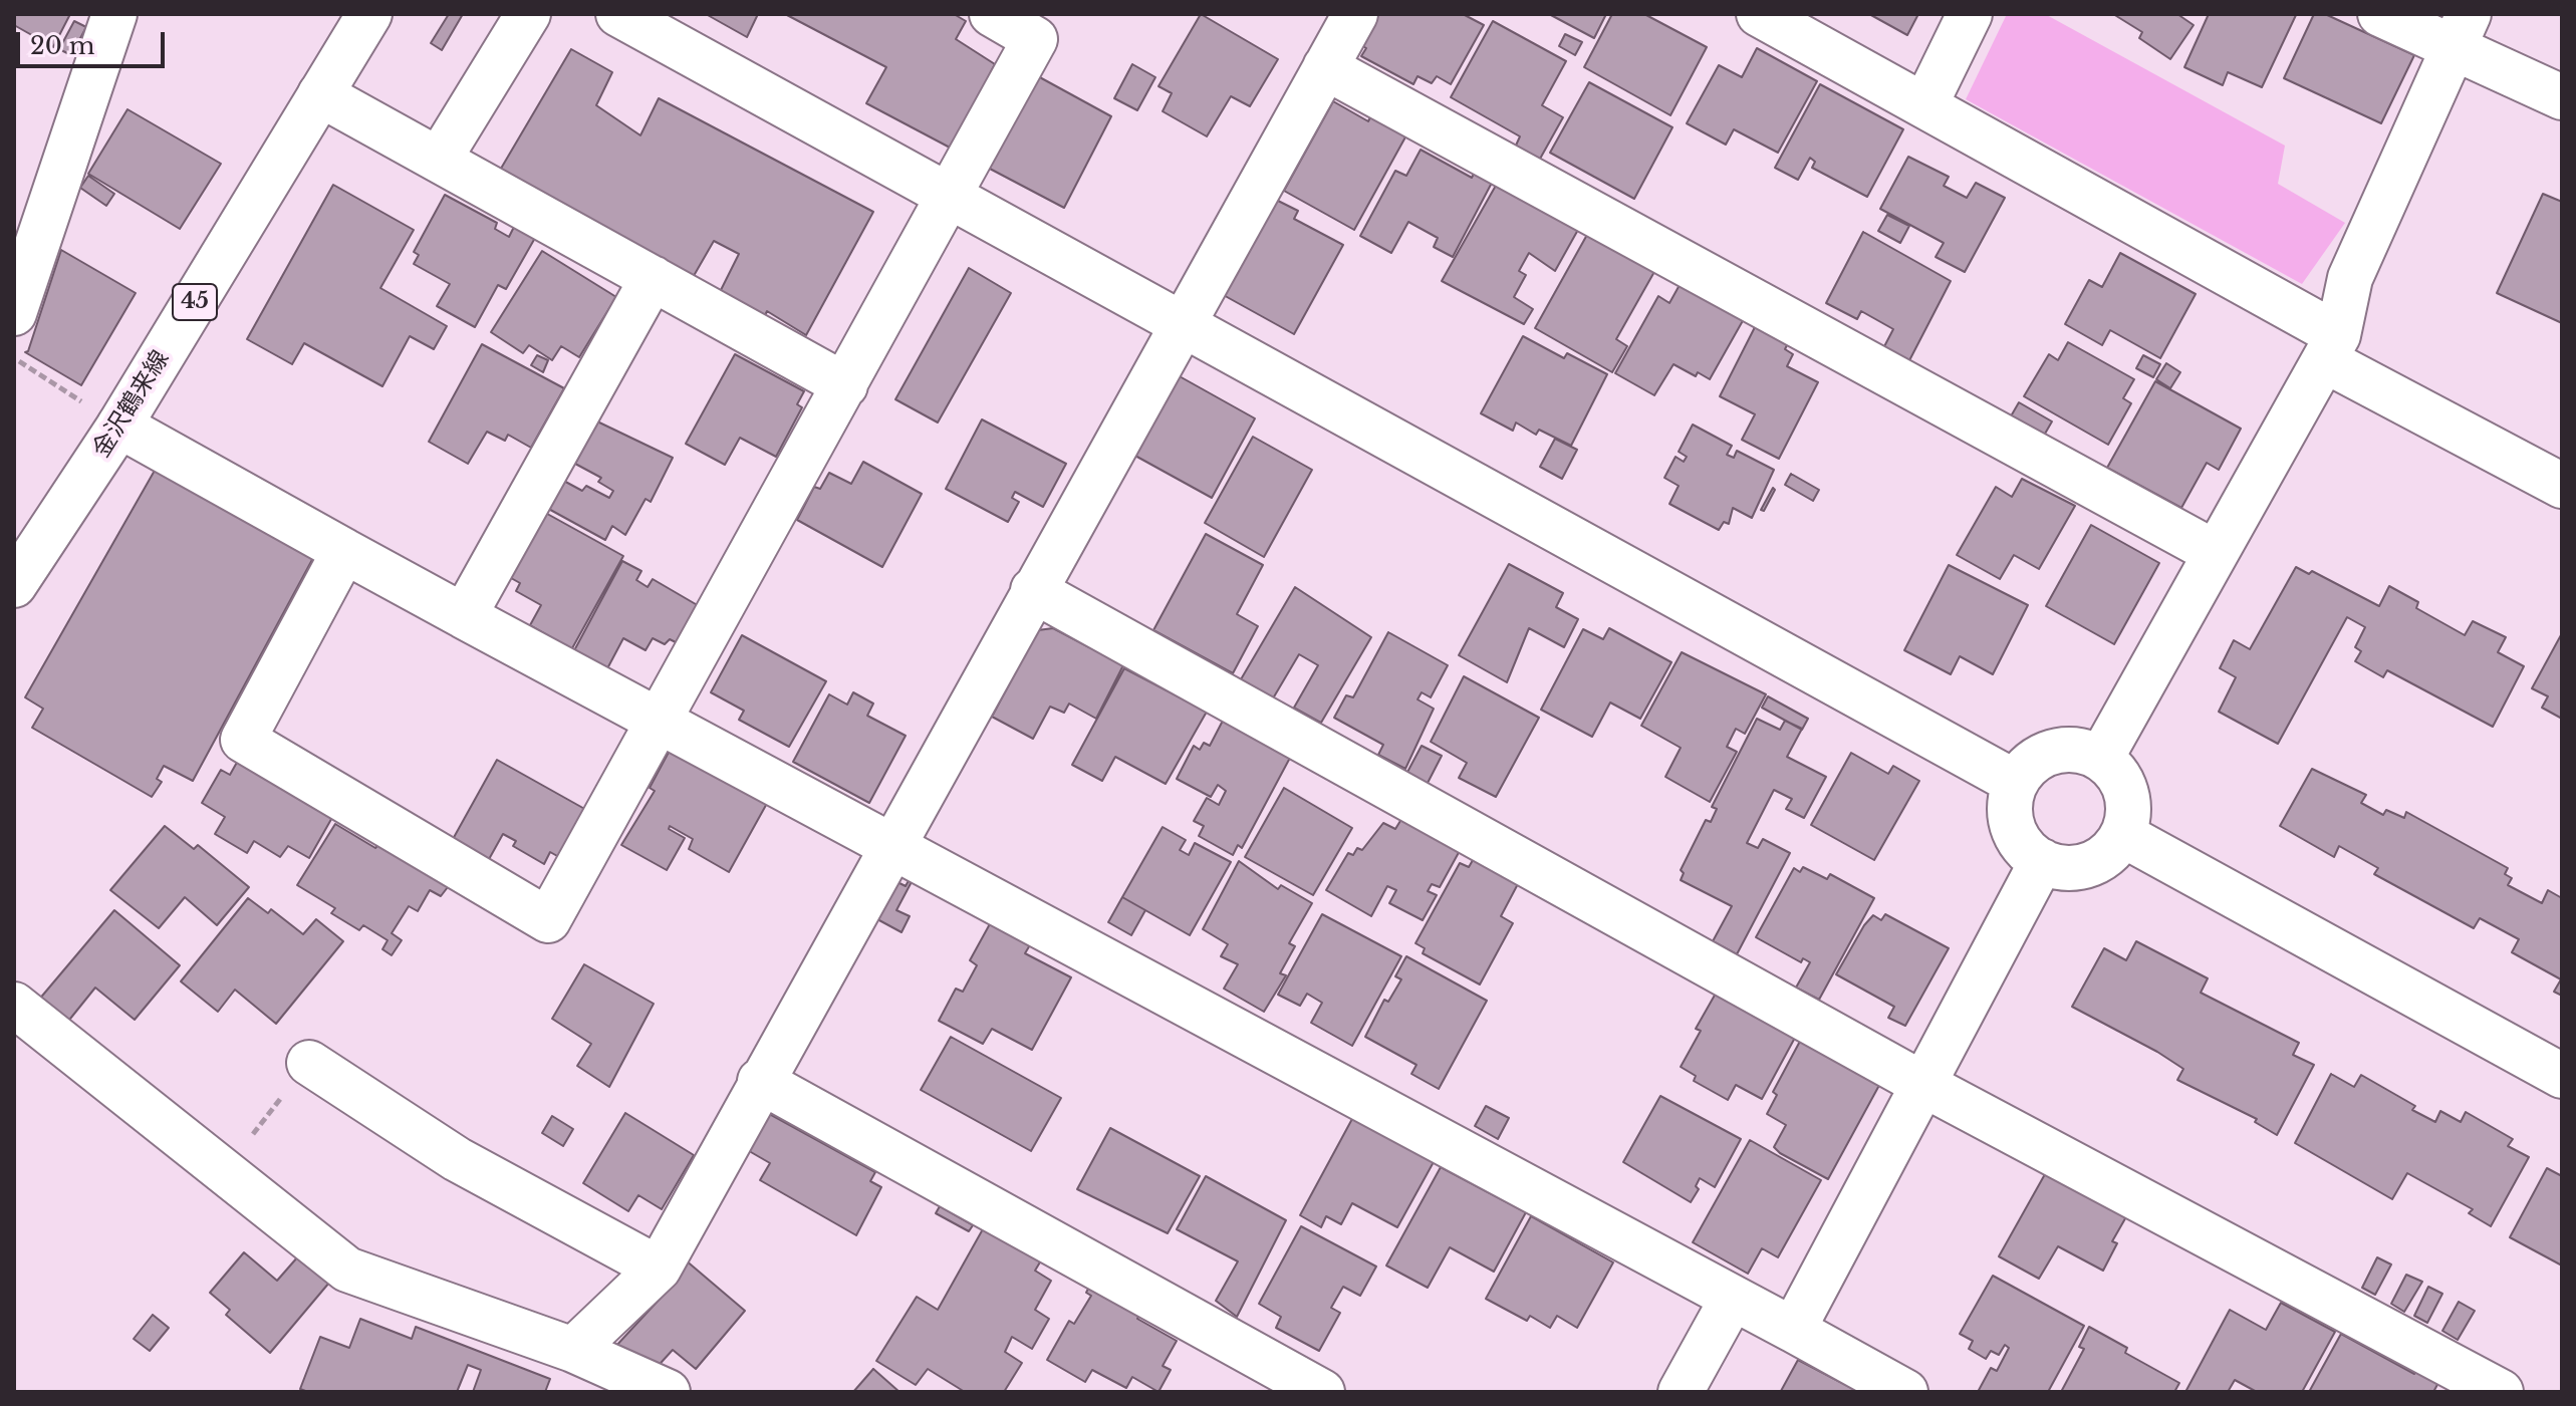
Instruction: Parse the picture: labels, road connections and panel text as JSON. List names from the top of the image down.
{
  "streets": {
    "street": ["45", "金沢鶴来線"]
  },
  "scale_bar": "20 m"
}
